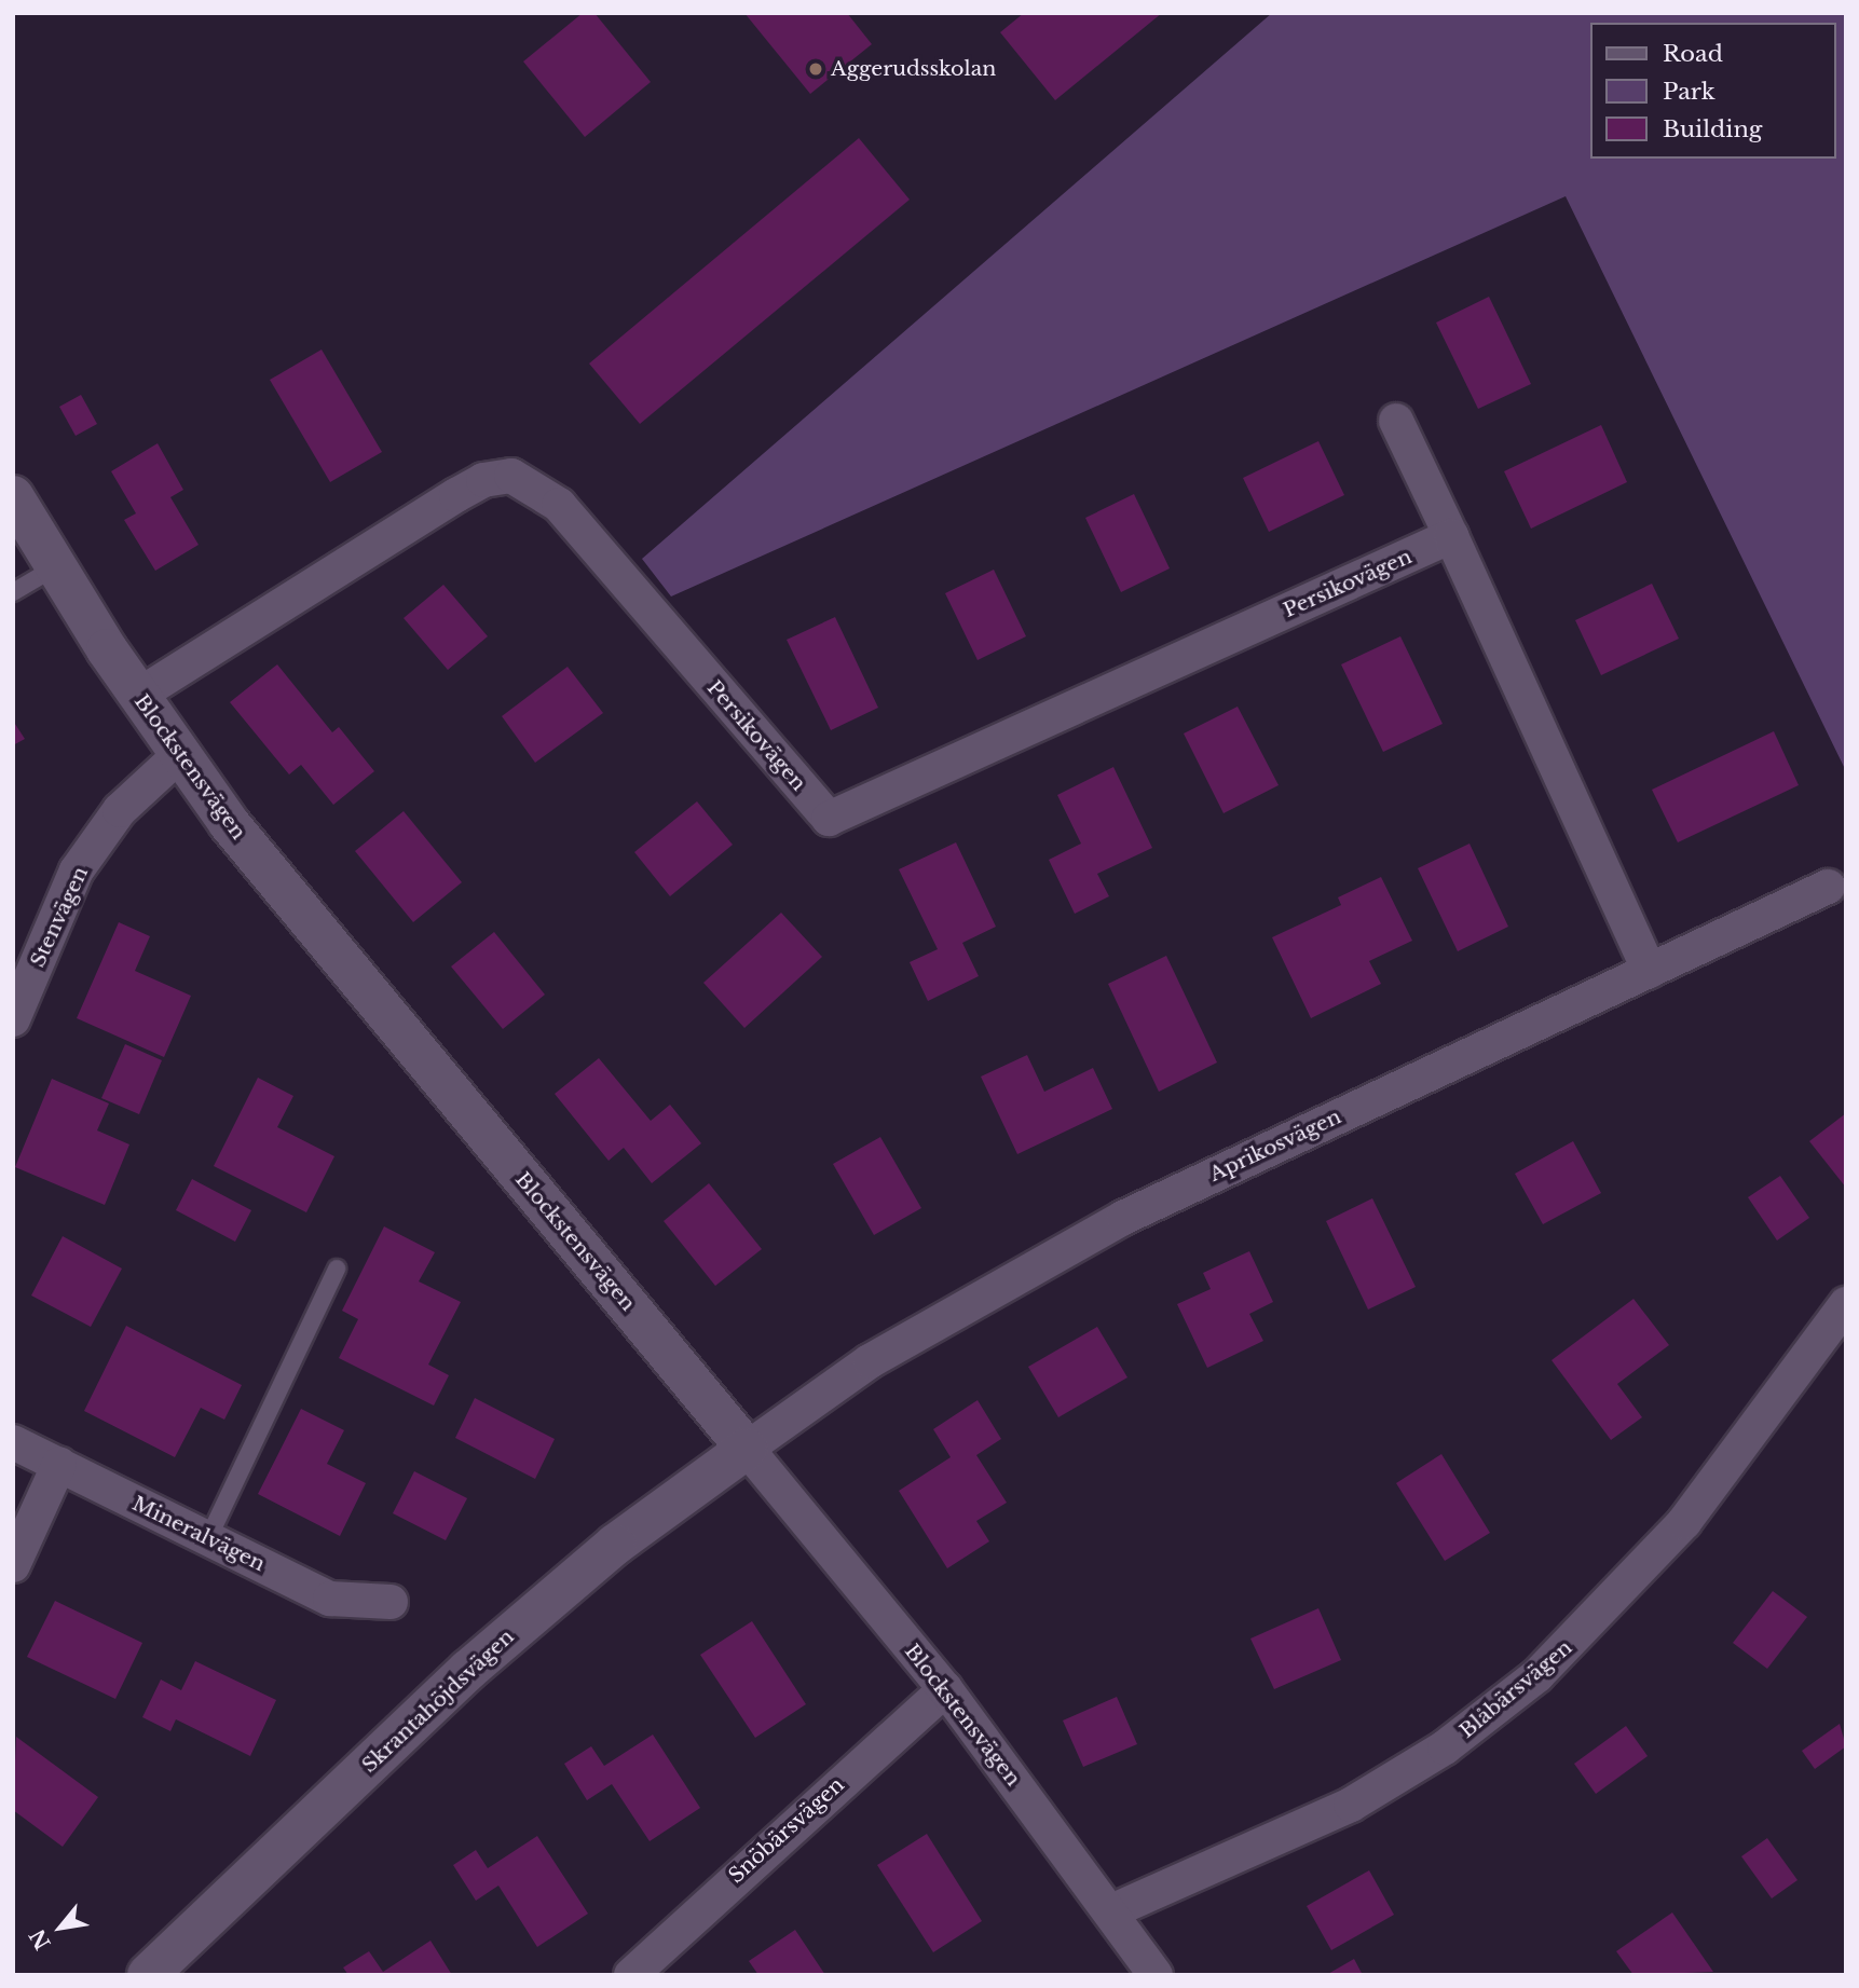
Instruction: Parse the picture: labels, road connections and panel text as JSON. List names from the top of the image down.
{
  "streets": {
    "street": [
      "Persikovägen",
      "Blockstensvägen",
      "Stenvägen",
      "Aprikosvägen",
      "Mineralvägen",
      "Blåbärsvägen",
      "Skrantahöjdsvägen",
      "Snöbärsvägen"
    ]
  },
  "crossings": [
    ["Persikovägen", "Blockstensvägen"],
    ["Blockstensvägen", "Stenvägen"],
    ["Blockstensvägen", "Aprikosvägen"],
    ["Blockstensvägen", "Blåbärsvägen"],
    ["Blockstensvägen", "Skrantahöjdsvägen"],
    ["Blockstensvägen", "Snöbärsvägen"],
    ["Aprikosvägen", "Skrantahöjdsvägen"]
  ],
  "places": ["Aggerudsskolan"],
  "legend": ["Road", "Park", "Building"],
  "north": "bottom left"
}
